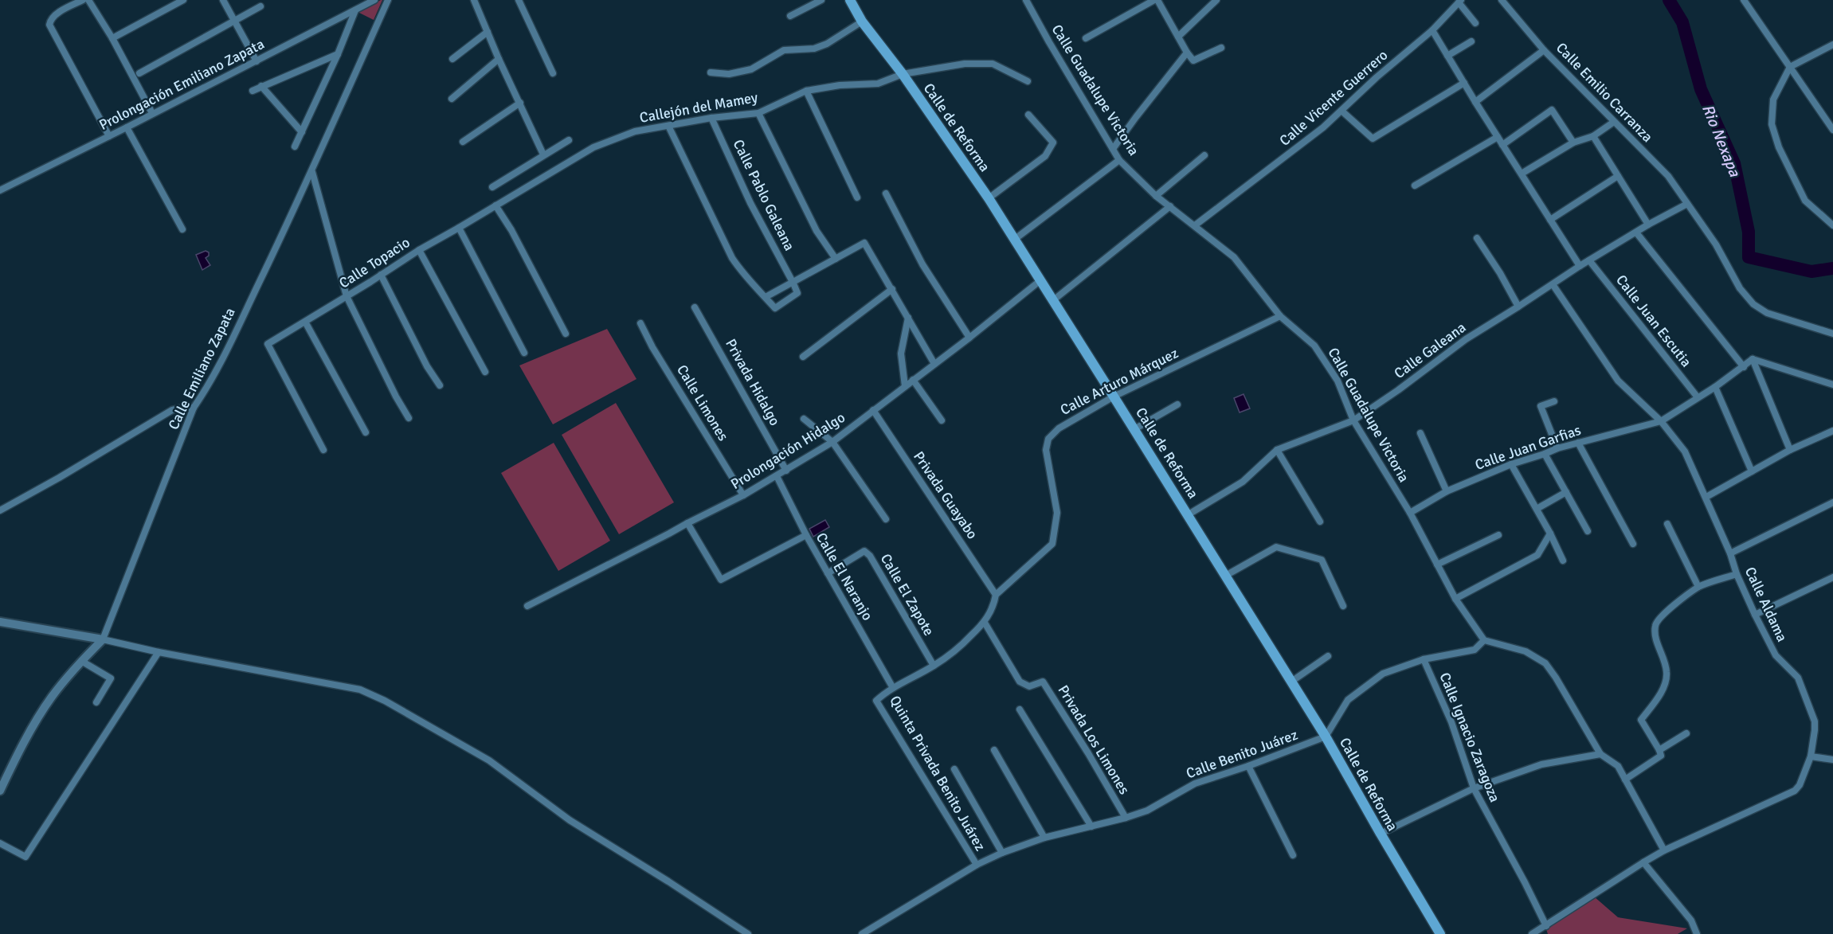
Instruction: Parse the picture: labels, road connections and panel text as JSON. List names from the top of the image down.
{
  "streets": {
    "main road": ["Calle de Reforma"],
    "street": [
      "Prolongación Emiliano Zapata",
      "Calle Guadalupe Victoria",
      "Calle Emilio Carranza",
      "Calle Vicente Guerrero",
      "Callejón del Mamey",
      "Calle Pablo Galeana",
      "Calle Topacio",
      "Calle Juan Escutia",
      "Calle Galeana",
      "Calle Emiliano Zapata",
      "Calle Arturo Márquez",
      "Privada Hidalgo",
      "Calle Limones",
      "Calle Juan Garfias",
      "Prolongación Hidalgo",
      "Privada Guayabo",
      "Calle El Naranjo",
      "Calle El Zapote",
      "Calle Aldama",
      "Calle Ignacio Zaragoza",
      "Privada Los Limones",
      "Calle Benito Juárez",
      "Quinta Privada Benito Juárez"
    ]
  },
  "crossings": [
    ["Calle Guadalupe Victoria", "Calle Vicente Guerrero"],
    ["Calle Guadalupe Victoria", "Calle Galeana"],
    ["Calle Guadalupe Victoria", "Calle Arturo Márquez"],
    ["Calle Guadalupe Victoria", "Calle Juan Garfias"],
    ["Calle Emilio Carranza", "Calle Galeana"],
    ["Callejón del Mamey", "Calle de Reforma"],
    ["Callejón del Mamey", "Calle Pablo Galeana"],
    ["Callejón del Mamey", "Calle Topacio"],
    ["Calle de Reforma", "Calle Galeana"],
    ["Calle de Reforma", "Calle Arturo Márquez"],
    ["Calle de Reforma", "Prolongación Hidalgo"],
    ["Calle de Reforma", "Calle Benito Juárez"],
    ["Calle Juan Escutia", "Calle Galeana"],
    ["Calle Juan Escutia", "Calle Juan Garfias"],
    ["Calle Galeana", "Calle Aldama"],
    ["Calle Arturo Márquez", "Privada Guayabo"],
    ["Calle Arturo Márquez", "Calle El Naranjo"],
    ["Calle Arturo Márquez", "Calle El Zapote"],
    ["Calle Arturo Márquez", "Privada Los Limones"],
    ["Calle Arturo Márquez", "Quinta Privada Benito Juárez"],
    ["Privada Hidalgo", "Prolongación Hidalgo"],
    ["Calle Limones", "Prolongación Hidalgo"],
    ["Calle Juan Garfias", "Calle Aldama"],
    ["Prolongación Hidalgo", "Privada Guayabo"],
    ["Prolongación Hidalgo", "Calle El Naranjo"],
    ["Calle El Naranjo", "Calle El Zapote"],
    ["Calle Aldama", "Calle Ignacio Zaragoza"],
    ["Privada Los Limones", "Calle Benito Juárez"],
    ["Calle Benito Juárez", "Quinta Privada Benito Juárez"]
  ],
  "water": ["Rio Nexapa"]
}
